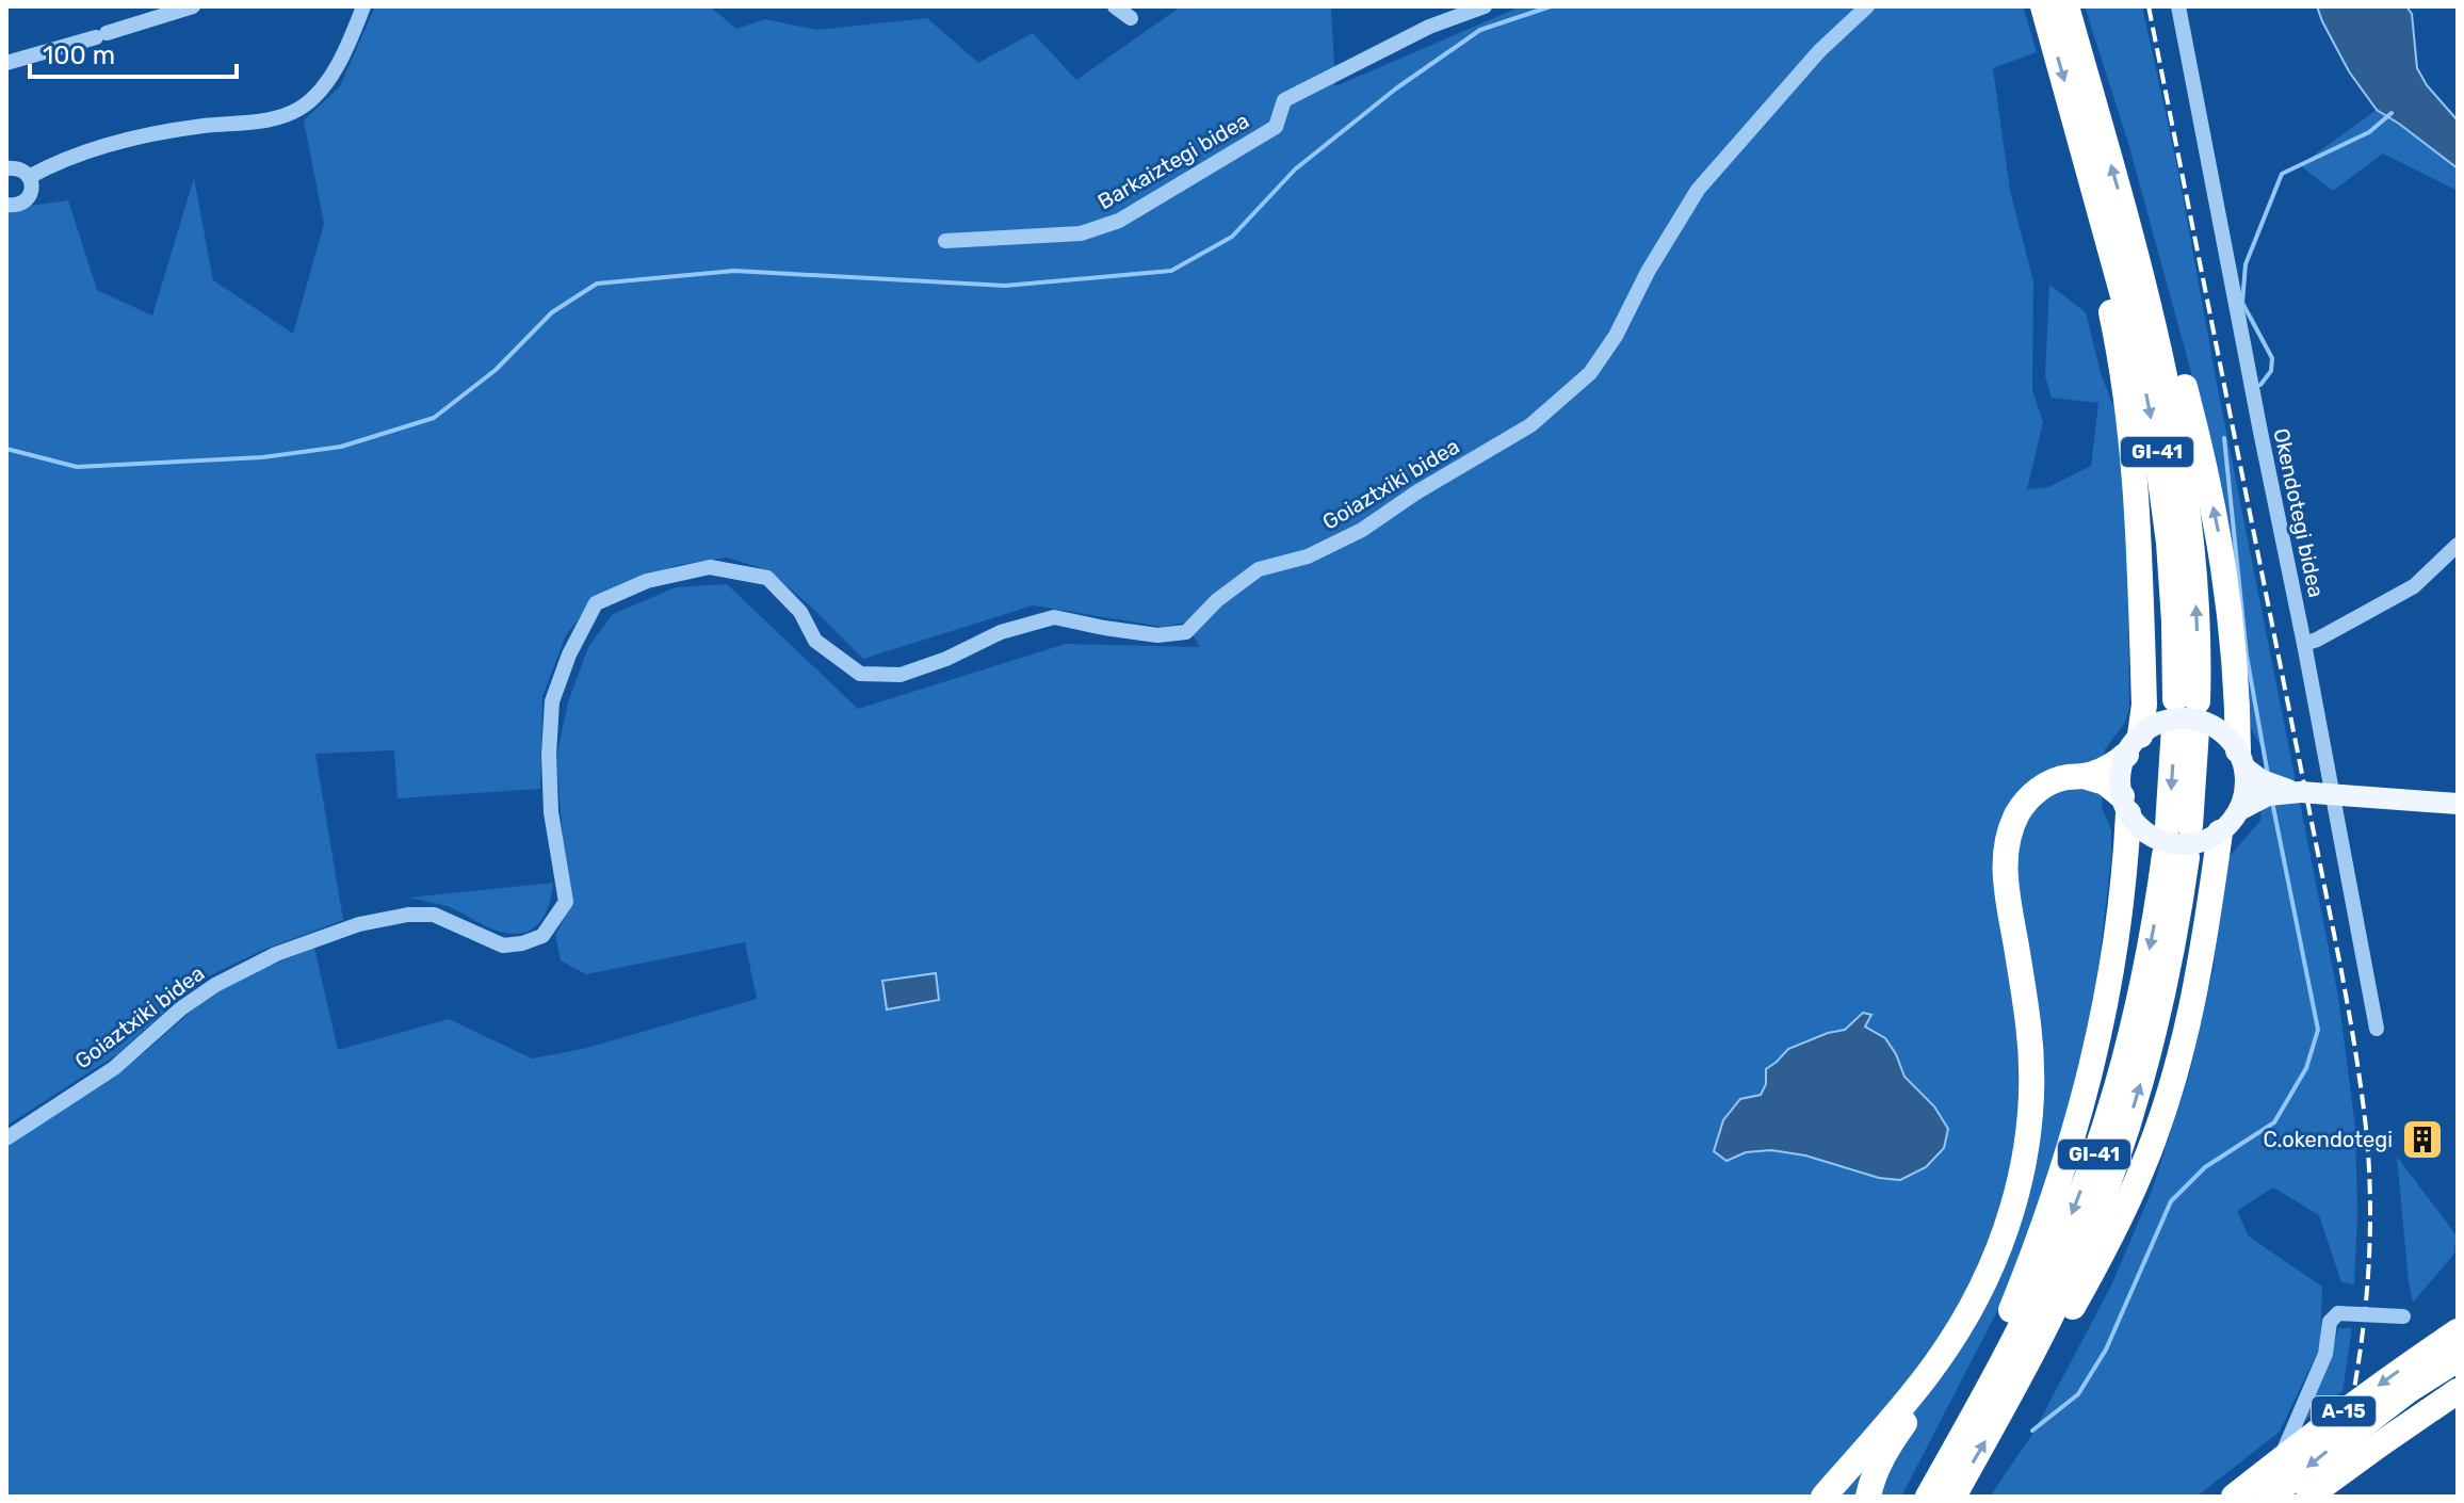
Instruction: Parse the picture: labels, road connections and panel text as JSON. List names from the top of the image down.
{
  "streets": {
    "highway": ["GI-41", "A-15"],
    "street": ["Barkaiztegi bidea", "Goiaztxiki bidea", "Okendotegi bidea"]
  },
  "places": {
    "building": ["C.okendotegi"]
  },
  "scale_bar": "100 m"
}
